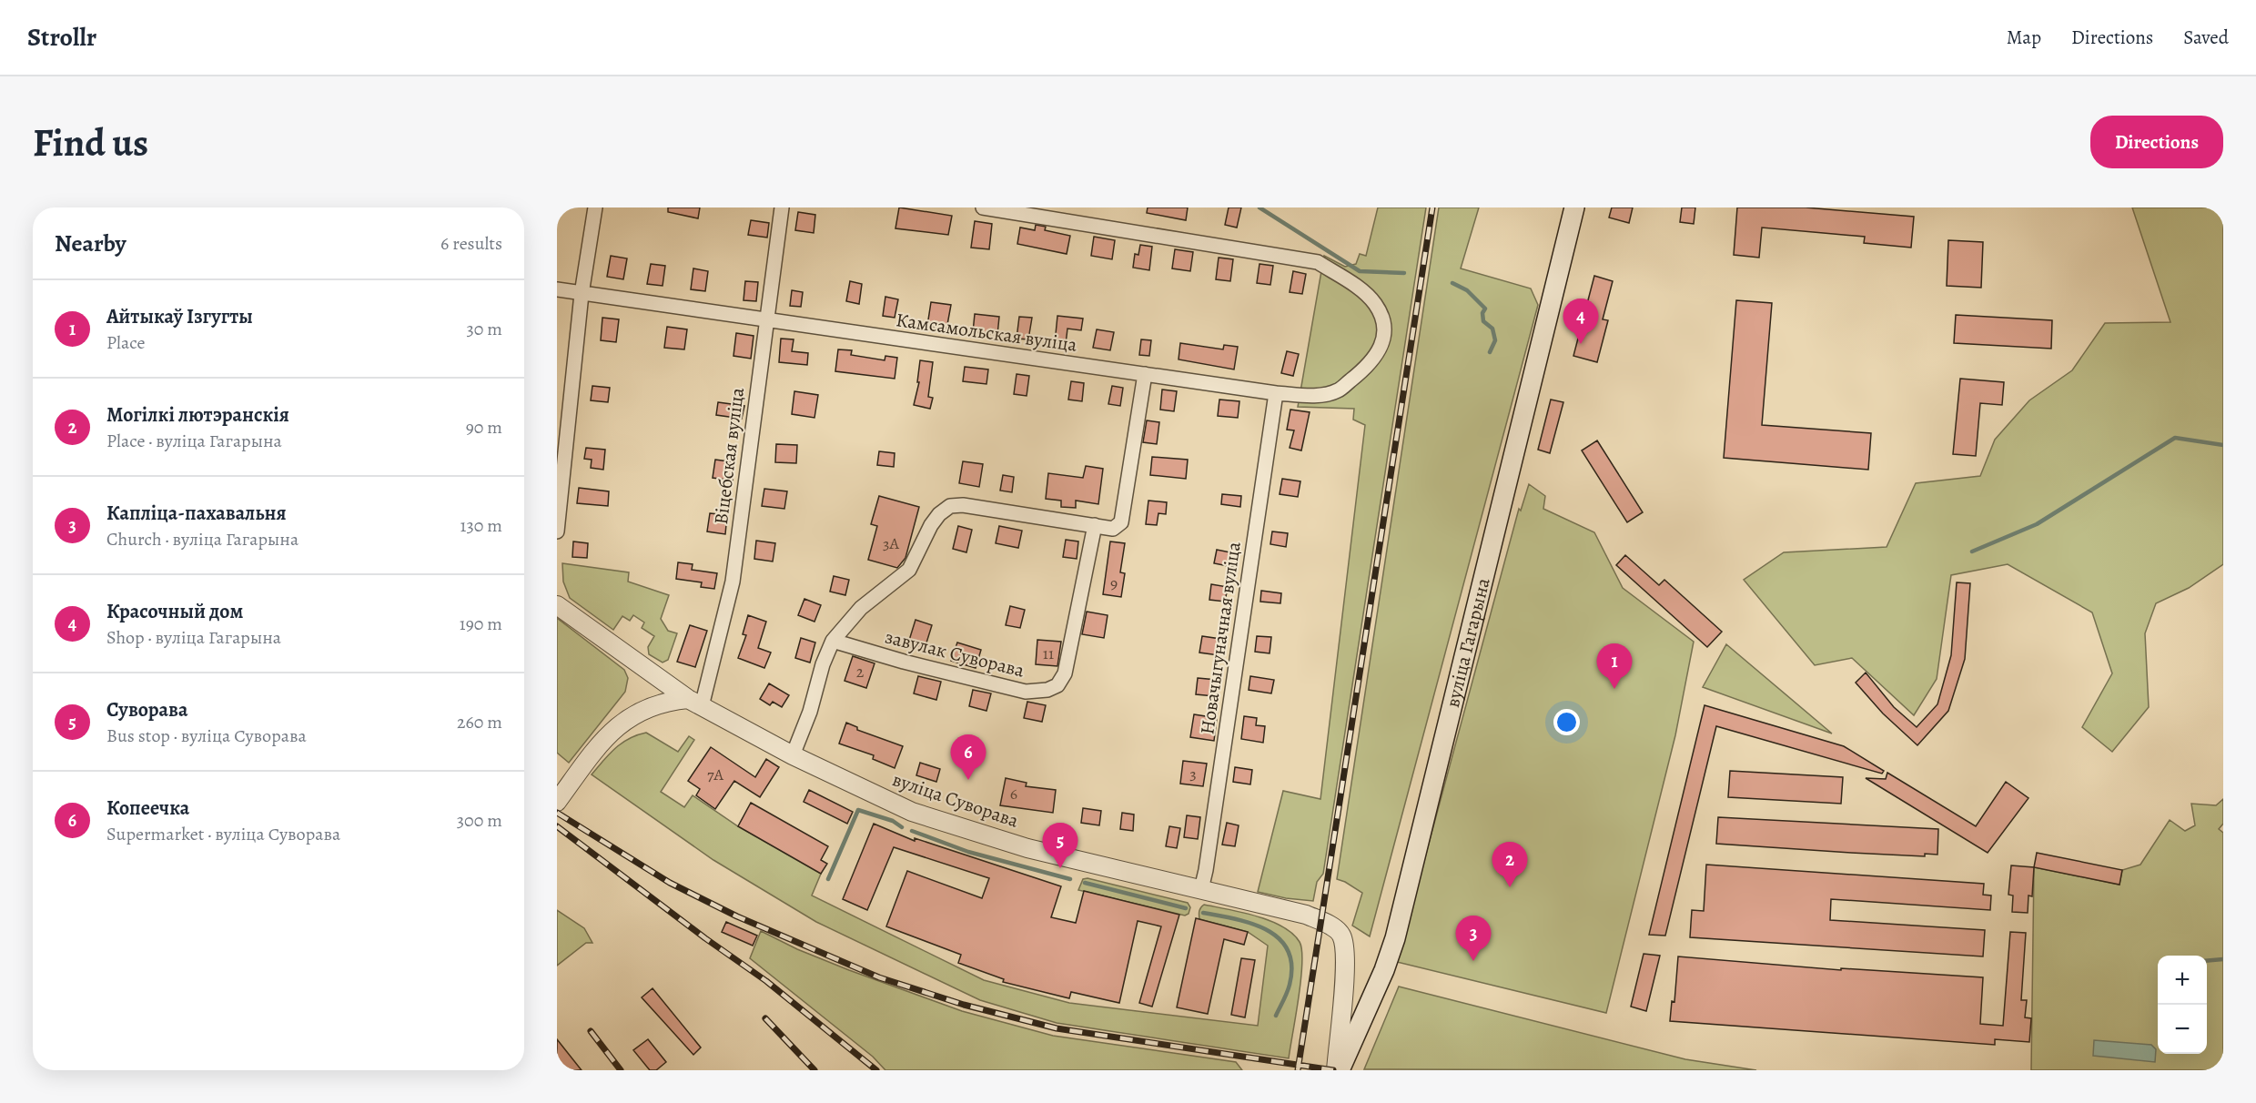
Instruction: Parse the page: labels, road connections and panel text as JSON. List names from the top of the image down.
{
  "streets": {
    "main road": ["вуліца Гагарына"],
    "street": [
      "Камсамольская вуліца",
      "Віцебская вуліца",
      "Новачыгуначная вуліца",
      "завулак Суворава",
      "вуліца Суворава"
    ]
  },
  "crossings": [
    ["Камсамольская вуліца", "Віцебская вуліца"],
    ["Камсамольская вуліца", "Новачыгуначная вуліца"],
    ["Віцебская вуліца", "вуліца Суворава"],
    ["Новачыгуначная вуліца", "вуліца Суворава"],
    ["вуліца Гагарына", "вуліца Суворава"]
  ],
  "house_numbers": [
    "3А",
    "9",
    "11",
    "2",
    "3",
    "7А",
    "6"
  ],
  "page": {
    "header": "Strollr",
    "nav": ["Map", "Directions", "Saved"],
    "buttons": "Directions",
    "title": "Find us",
    "heading": ["Nearby", "6 results"],
    "list": [
      {
        "mark": "1",
        "name": "Айтыкаў Ізгугты",
        "note": "Place",
        "value": "30 m"
      },
      {
        "mark": "2",
        "name": "Могілкі лютэранскія",
        "note": "Place · вуліца Гагарына",
        "value": "90 m"
      },
      {
        "mark": "3",
        "name": "Капліца-пахавальня",
        "note": "Church · вуліца Гагарына",
        "value": "130 m"
      },
      {
        "mark": "4",
        "name": "Красочный дом",
        "note": "Shop · вуліца Гагарына",
        "value": "190 m"
      },
      {
        "mark": "5",
        "name": "Суворава",
        "note": "Bus stop · вуліца Суворава",
        "value": "260 m"
      },
      {
        "mark": "6",
        "name": "Копеечка",
        "note": "Supermarket · вуліца Суворава",
        "value": "300 m"
      }
    ],
    "pins": [
      "4",
      "1",
      "6",
      "5",
      "2",
      "3"
    ],
    "map_buttons": ["+", "−"]
  }
}
